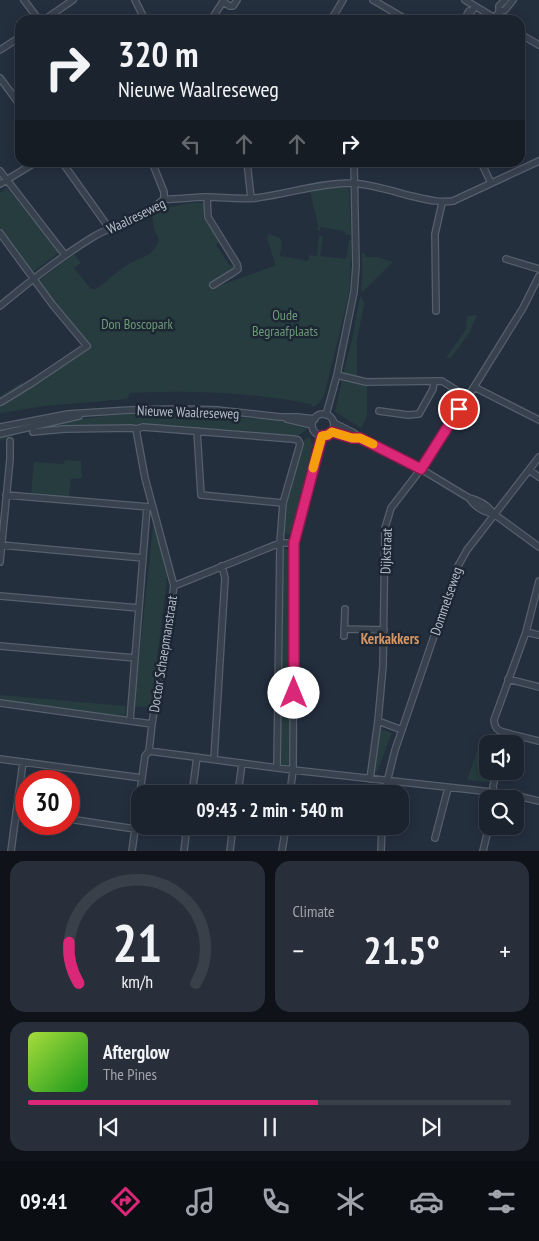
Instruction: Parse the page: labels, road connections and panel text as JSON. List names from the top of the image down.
{
  "streets": {
    "street": [
      "Waalreseweg",
      "Nieuwe Waalreseweg",
      "Dijkstraat",
      "Dommelseweg",
      "Doctor Schaepmanstraat"
    ]
  },
  "districts": ["Kerkakkers"],
  "parks": ["Oude Begraafplaats", "Don Boscopark"],
  "page": {
    "turn": ["320 m", "Nieuwe Waalreseweg"],
    "limit": "30",
    "trip": "09:43 · 2 min · 540 m",
    "tile": "Climate",
    "heat": ["−", "21.5°", "+"],
    "song": ["Afterglow", "The Pines"],
    "tabs": "09:41",
    "gauge": ["21", "km/h"]
  }
}
